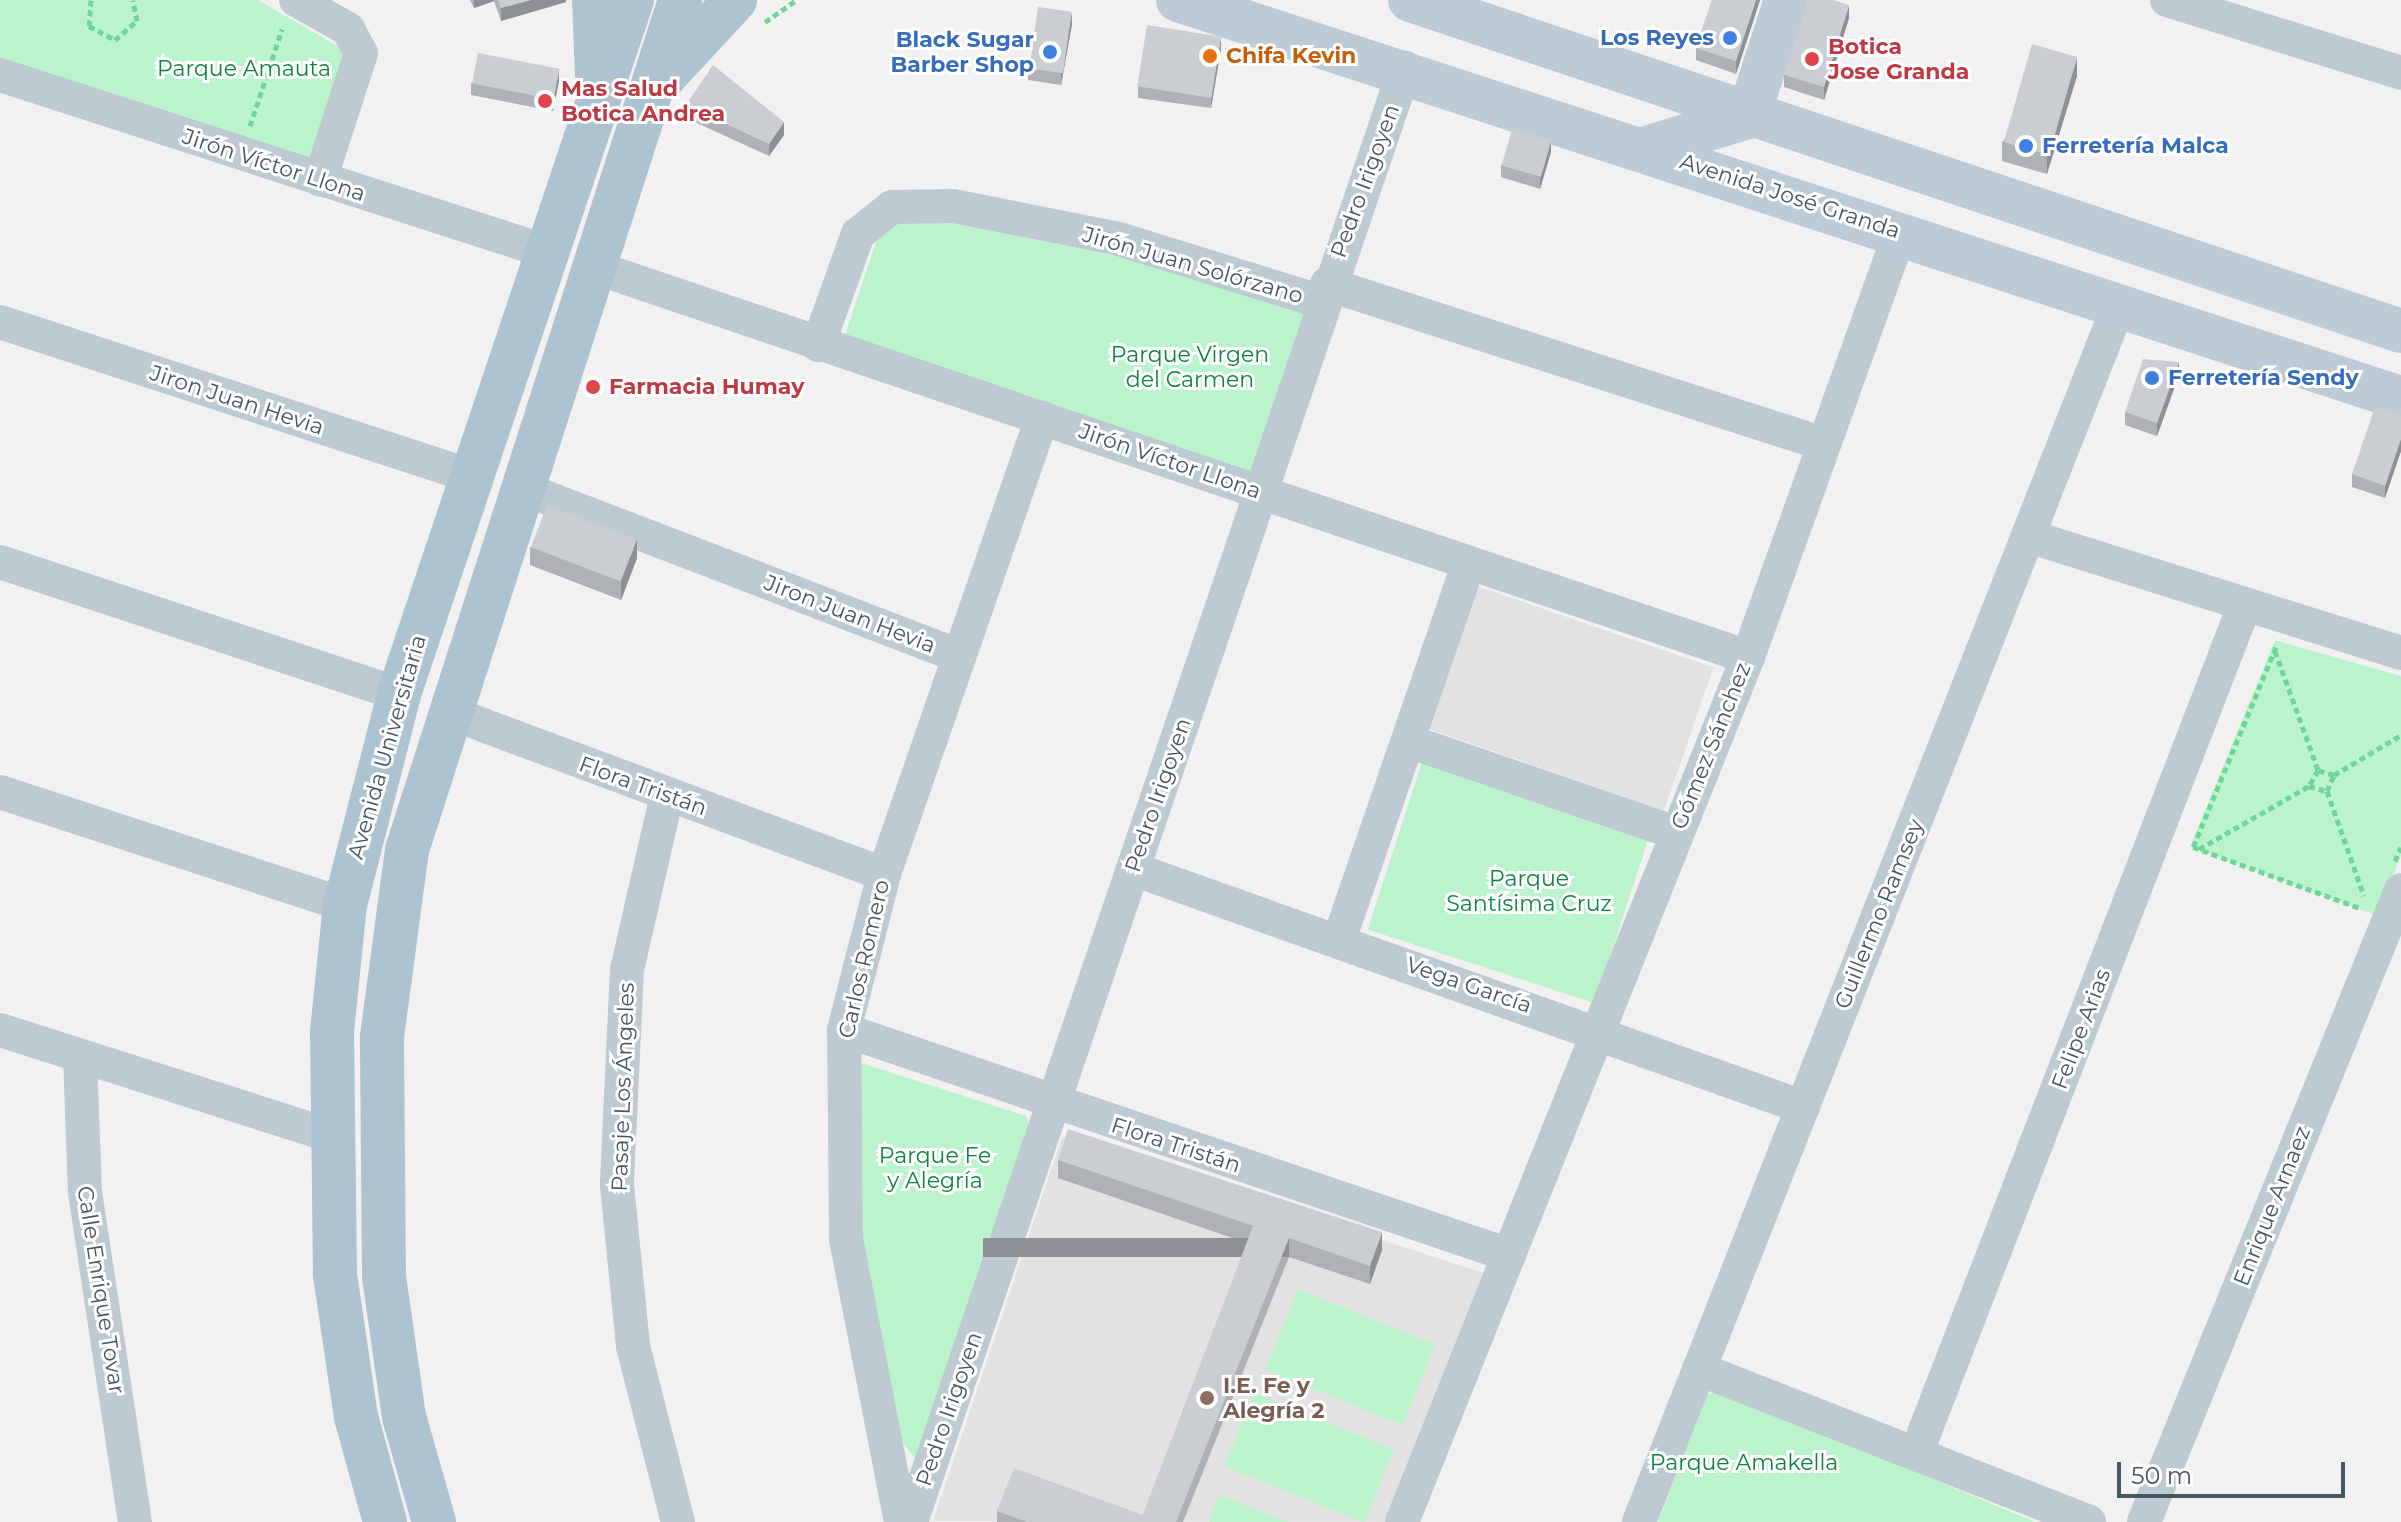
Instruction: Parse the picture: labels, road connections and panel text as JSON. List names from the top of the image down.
{
  "streets": {
    "main road": ["Avenida José Granda", "Avenida Universitaria"],
    "street": [
      "Jirón Víctor Llona",
      "Pedro Irigoyen",
      "Jirón Juan Solórzano",
      "Jiron Juan Hevia",
      "Gómez Sánchez",
      "Flora Tristán",
      "Guillermo Ramsey",
      "Carlos Romero",
      "Vega García",
      "Felipe Arias",
      "Pasaje Los Ángeles",
      "Enrique Arnaez",
      "Calle Enrique Tovar"
    ]
  },
  "crossings": [
    ["Jirón Víctor Llona", "Pedro Irigoyen"],
    ["Jirón Víctor Llona", "Jirón Juan Solórzano"],
    ["Jirón Víctor Llona", "Gómez Sánchez"],
    ["Jirón Víctor Llona", "Avenida Universitaria"],
    ["Jirón Víctor Llona", "Carlos Romero"],
    ["Pedro Irigoyen", "Avenida José Granda"],
    ["Pedro Irigoyen", "Jirón Juan Solórzano"],
    ["Pedro Irigoyen", "Flora Tristán"],
    ["Pedro Irigoyen", "Vega García"],
    ["Avenida José Granda", "Gómez Sánchez"],
    ["Avenida José Granda", "Guillermo Ramsey"],
    ["Jirón Juan Solórzano", "Gómez Sánchez"],
    ["Jiron Juan Hevia", "Avenida Universitaria"],
    ["Jiron Juan Hevia", "Carlos Romero"],
    ["Gómez Sánchez", "Flora Tristán"],
    ["Gómez Sánchez", "Vega García"],
    ["Flora Tristán", "Carlos Romero"],
    ["Flora Tristán", "Pasaje Los Ángeles"],
    ["Guillermo Ramsey", "Vega García"]
  ],
  "parks": [
    "Parque Amauta",
    "Parque Virgen del Carmen",
    "Parque Santísima Cruz",
    "Parque Fe y Alegría",
    "Parque Amakella"
  ],
  "places": [
    "Los Reyes",
    "Black Sugar Barber Shop",
    "Chifa Kevin",
    "Botica Jose Granda",
    "Mas Salud Botica Andrea",
    "Ferretería Malca",
    "Ferretería Sendy",
    "Farmacia Humay",
    "I.E. Fe y Alegría 2"
  ],
  "scale_bar": "50 m"
}
